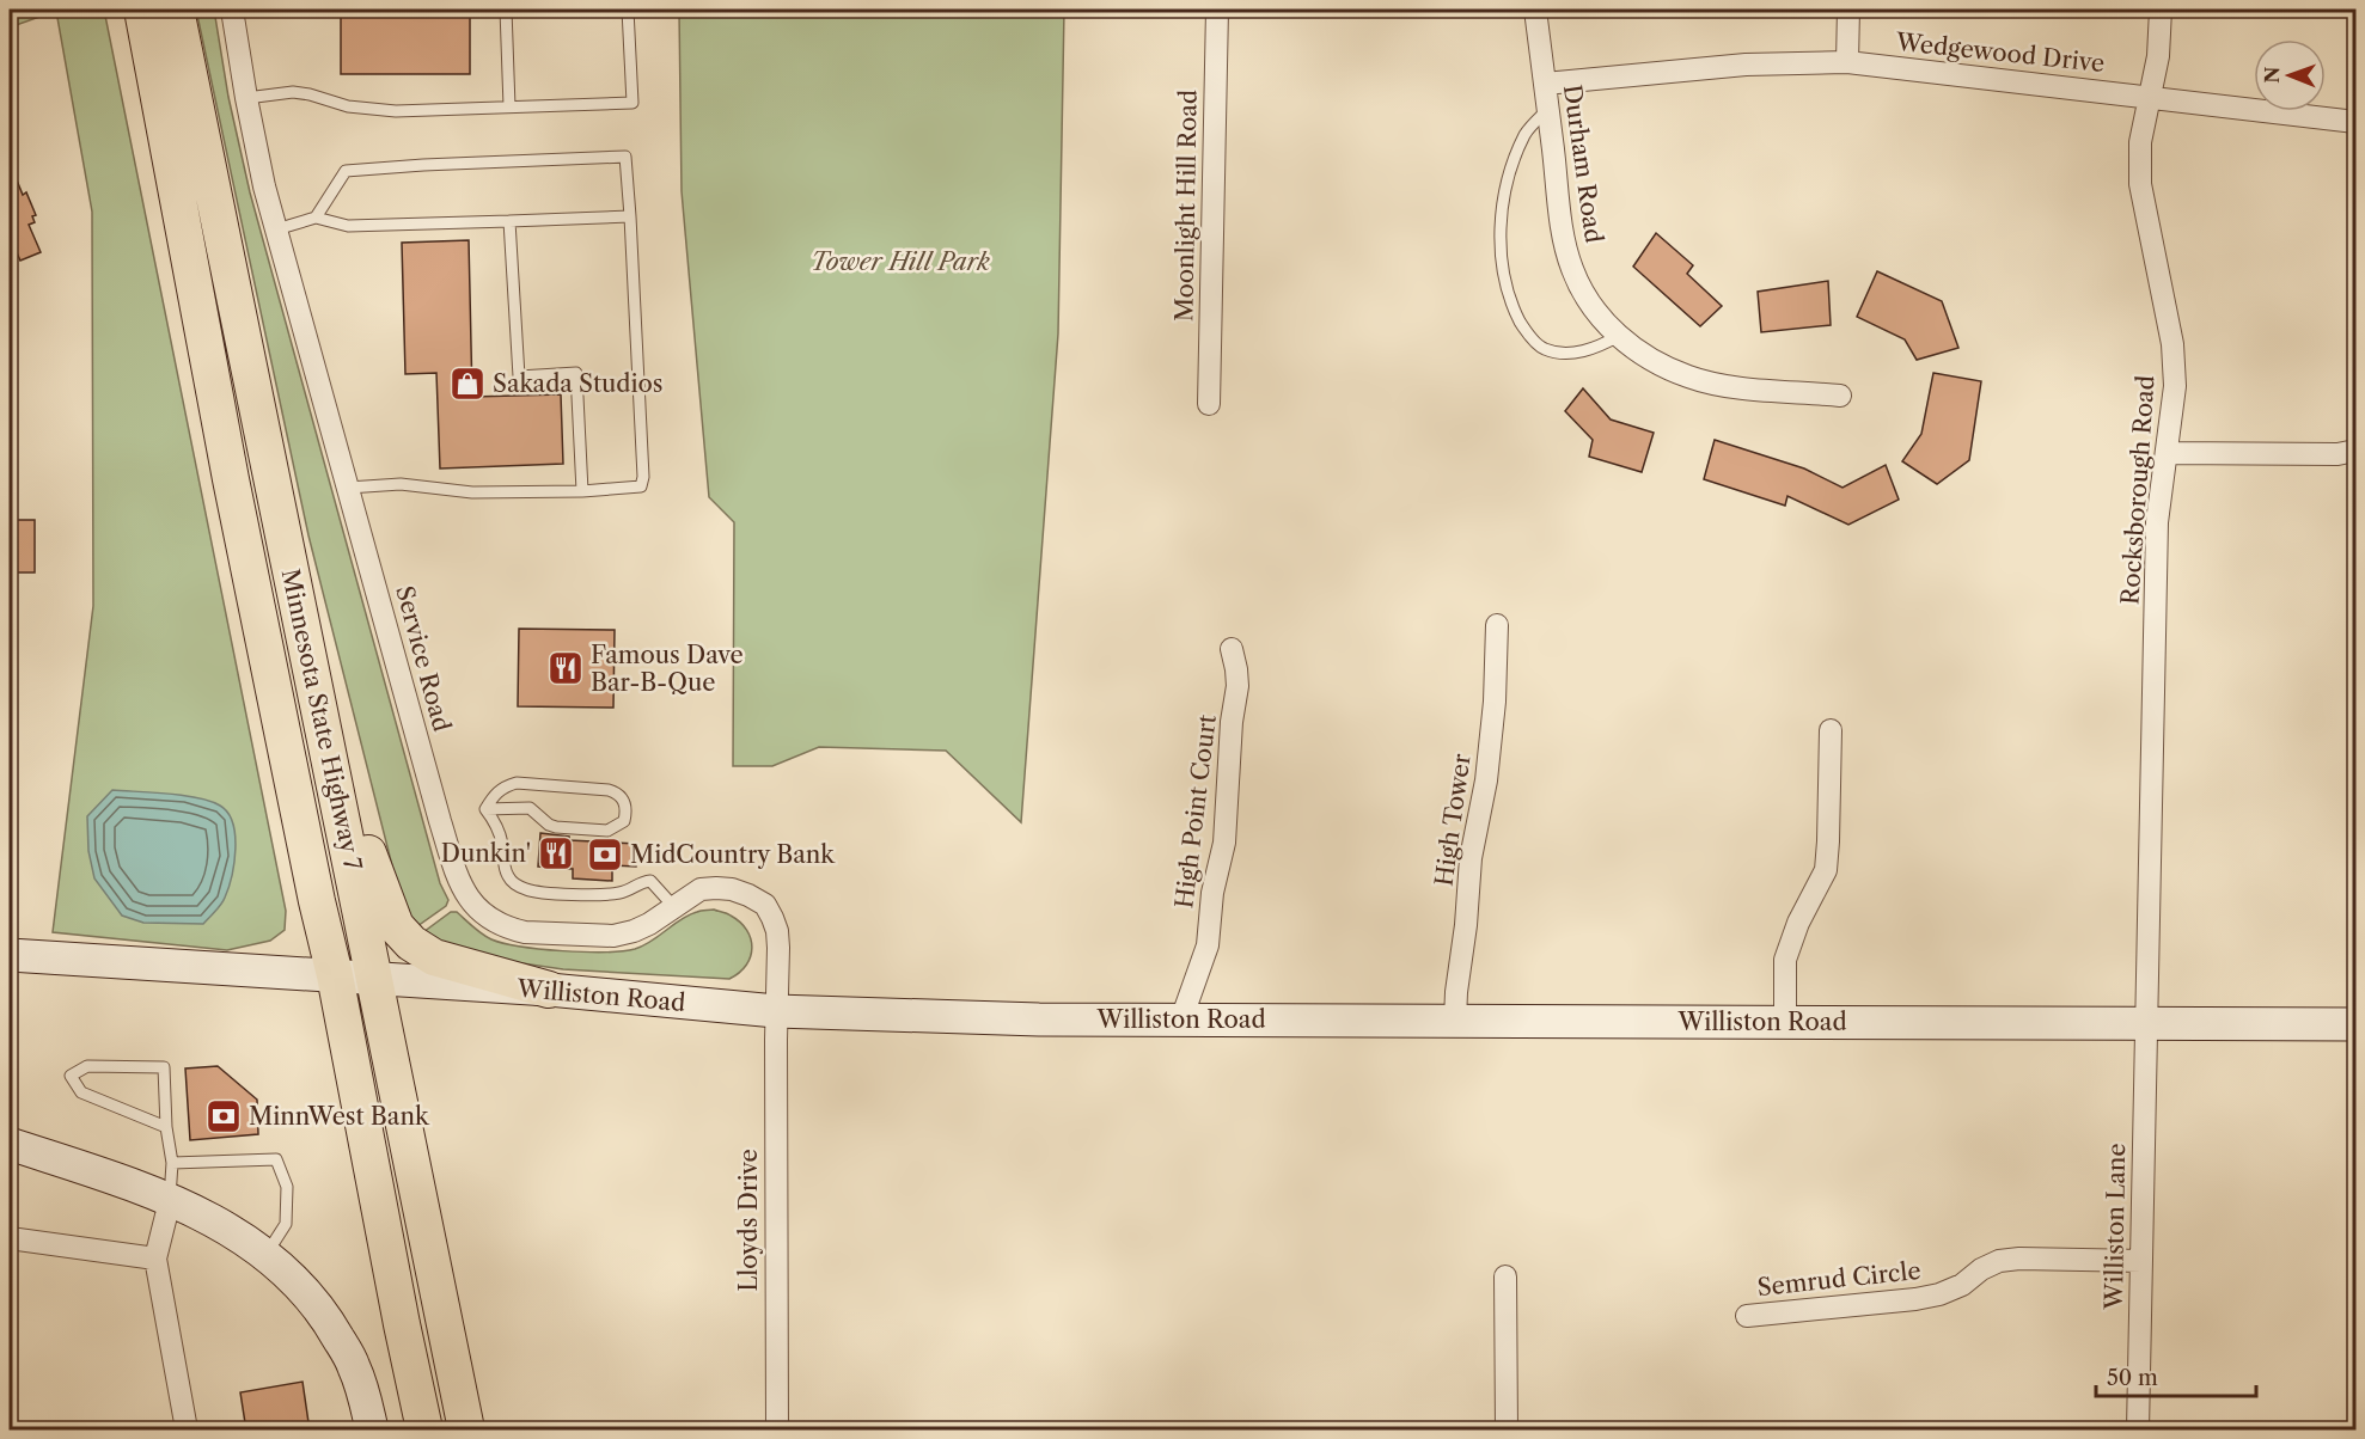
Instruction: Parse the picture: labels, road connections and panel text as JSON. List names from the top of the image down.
{
  "streets": {
    "main road": ["Minnesota State Highway 7", "Williston Road"],
    "street": [
      "Wedgewood Drive",
      "Durham Road",
      "Moonlight Hill Road",
      "Rocksborough Road",
      "Service Road",
      "High Point Court",
      "High Tower",
      "Lloyds Drive",
      "Williston Lane",
      "Semrud Circle"
    ]
  },
  "crossings": [
    ["Wedgewood Drive", "Durham Road"],
    ["Wedgewood Drive", "Rocksborough Road"],
    ["Rocksborough Road", "Williston Road"],
    ["Rocksborough Road", "Williston Lane"],
    ["Service Road", "Williston Road"],
    ["Service Road", "Lloyds Drive"],
    ["Minnesota State Highway 7", "Williston Road"],
    ["High Point Court", "Williston Road"],
    ["High Tower", "Williston Road"],
    ["Williston Road", "Lloyds Drive"],
    ["Williston Road", "Williston Lane"],
    ["Williston Lane", "Semrud Circle"]
  ],
  "parks": ["Tower Hill Park"],
  "places": {
    "shop": ["Sakada Studios"],
    "restaurant": ["Famous Dave Bar-B-Que", "Dunkin'"],
    "bank": ["MidCountry Bank", "MinnWest Bank"]
  },
  "scale_bar": "50 m",
  "north": "left"
}
